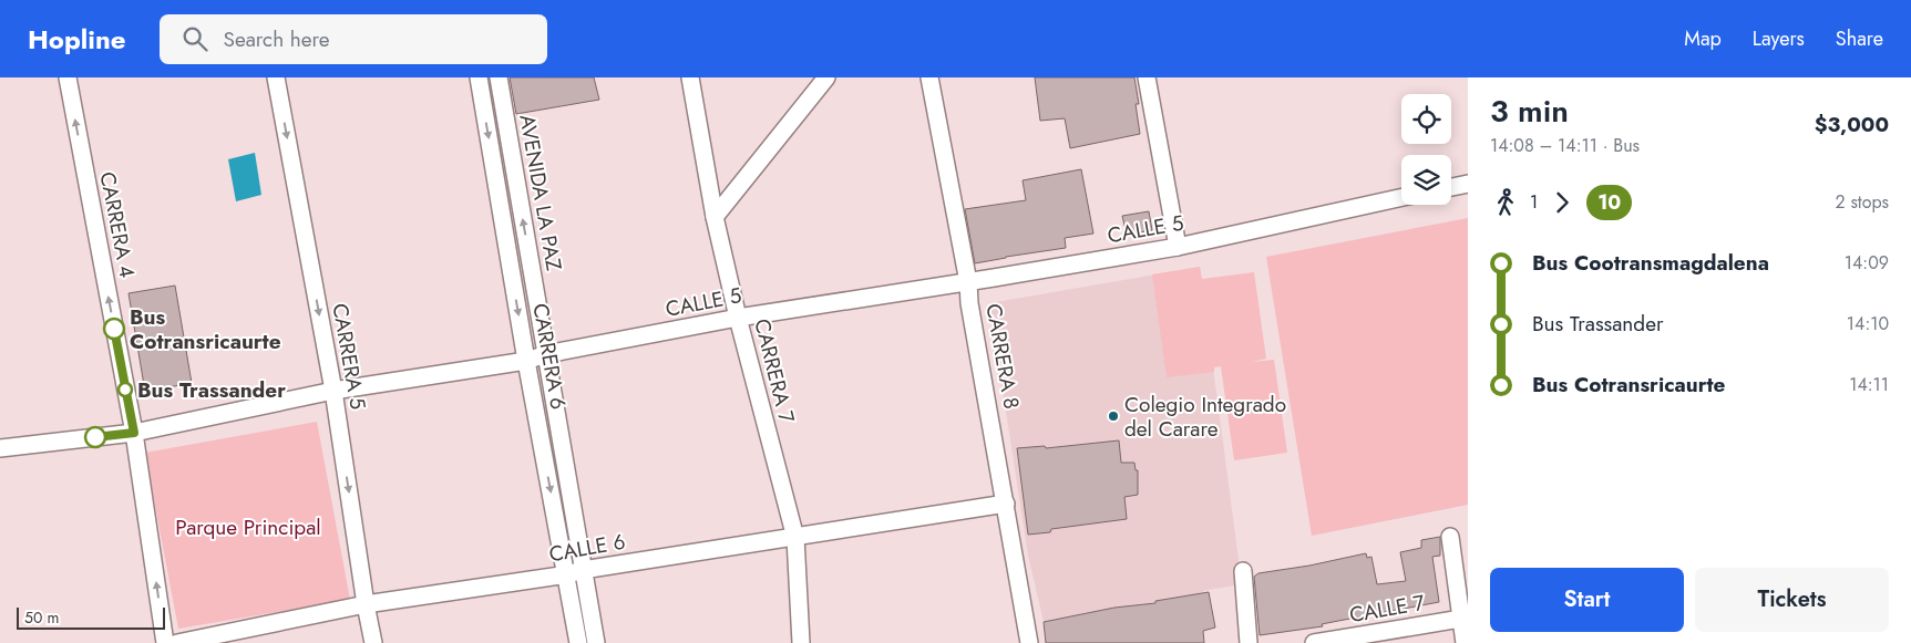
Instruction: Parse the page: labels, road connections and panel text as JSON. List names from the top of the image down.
{
  "streets": {
    "street": [
      "AVENIDA LA PAZ",
      "CARRERA 4",
      "CALLE 5",
      "CARRERA 5",
      "CARRERA 6",
      "CARRERA 8",
      "CARRERA 7",
      "CALLE 6",
      "CALLE 7"
    ]
  },
  "crossings": [
    ["AVENIDA LA PAZ", "CALLE 5"],
    ["AVENIDA LA PAZ", "CARRERA 6"],
    ["AVENIDA LA PAZ", "CALLE 6"],
    ["CARRERA 4", "CALLE 5"],
    ["CALLE 5", "CARRERA 5"],
    ["CALLE 5", "CARRERA 6"],
    ["CALLE 5", "CARRERA 8"],
    ["CALLE 5", "CARRERA 7"],
    ["CARRERA 5", "CALLE 6"],
    ["CARRERA 6", "CALLE 6"],
    ["CARRERA 8", "CALLE 6"],
    ["CARRERA 7", "CALLE 6"]
  ],
  "one_way": [
    "AVENIDA LA PAZ",
    "CARRERA 4",
    "CARRERA 5",
    "CARRERA 6"
  ],
  "parks": ["Parque Principal"],
  "places": ["Bus Cotransricaurte", "Bus Trassander", "Colegio Integrado del Carare"],
  "lines": ["bus line 10"],
  "scale_bar": "50 m",
  "page": {
    "header": "Hopline",
    "search": "Search here",
    "nav": ["Map", "Layers", "Share"],
    "heading": ["3 min", "14:08 – 14:11 · Bus", "$3,000"],
    "legs": ["1", "10", "2 stops"],
    "list": [
      {
        "name": "Bus Cootransmagdalena",
        "value": "14:09"
      },
      {
        "name": "Bus Trassander",
        "value": "14:10"
      },
      {
        "name": "Bus Cotransricaurte",
        "value": "14:11"
      }
    ],
    "buttons": ["Start", "Tickets"],
    "scale": "50 m"
  }
}
